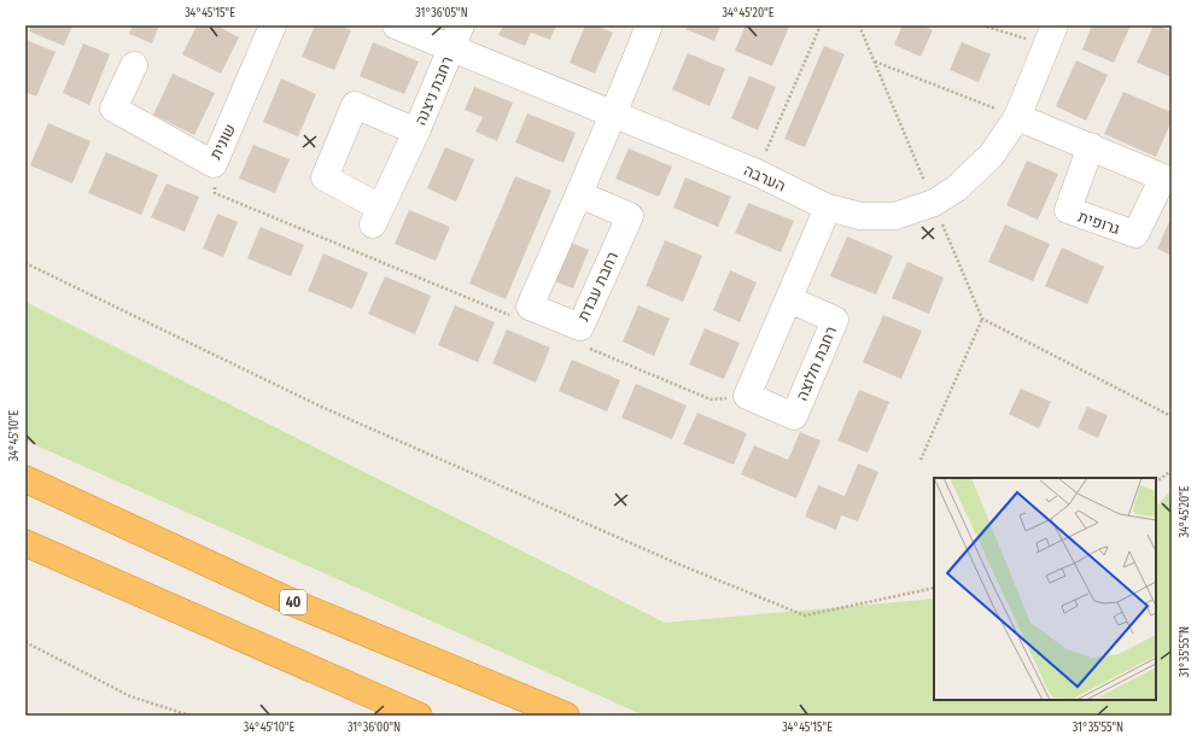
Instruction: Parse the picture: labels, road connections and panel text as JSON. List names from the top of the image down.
{
  "streets": {
    "highway": ["40"],
    "street": [
      "רחבת ניצנה",
      "שונית",
      "הערבה",
      "גרופית",
      "רחבת עבדת",
      "רחבת חלוצה"
    ]
  },
  "crossings": [
    ["רחבת ניצנה", "הערבה"],
    ["הערבה", "גרופית"],
    ["הערבה", "רחבת עבדת"]
  ],
  "coordinates": [
    "34°45'15\"E",
    "31°36'05\"N",
    "34°45'20\"E",
    "34°45'10\"E",
    "31°35'55\"N",
    "31°36'00\"N"
  ]
}
